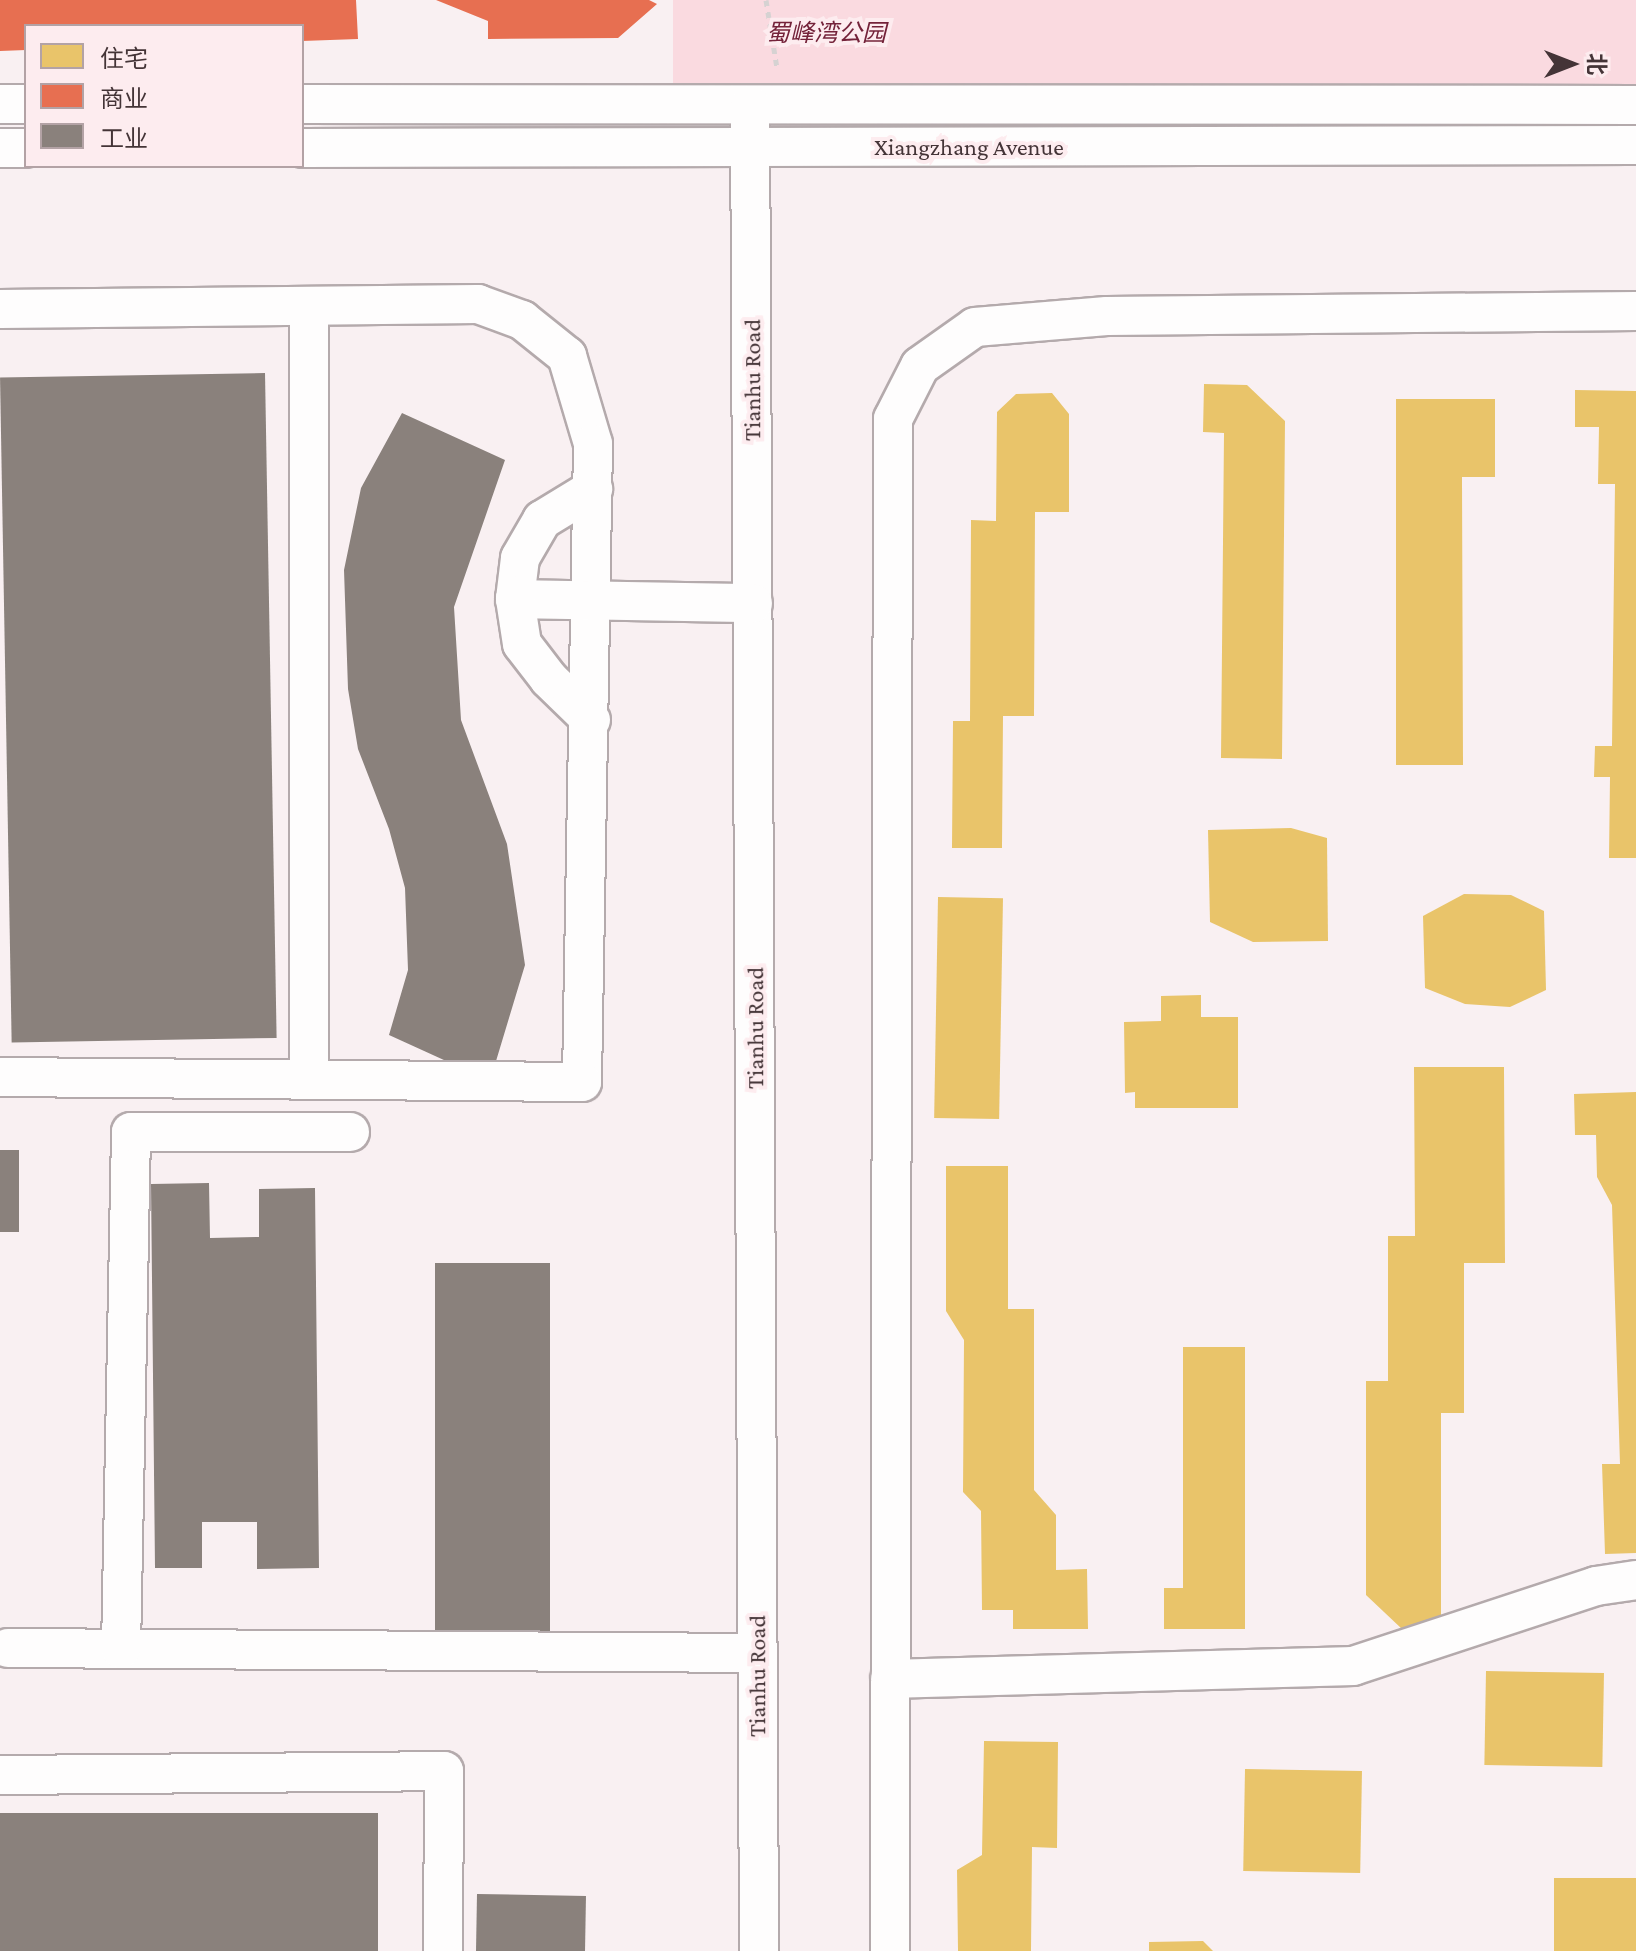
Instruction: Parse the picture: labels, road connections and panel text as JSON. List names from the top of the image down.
{
  "streets": {
    "street": ["Xiangzhang Avenue", "Tianhu Road"]
  },
  "crossings": [
    ["Xiangzhang Avenue", "Tianhu Road"]
  ],
  "parks": ["蜀峰湾公园"],
  "legend": ["住宅", "商业", "工业"],
  "north": "right"
}
